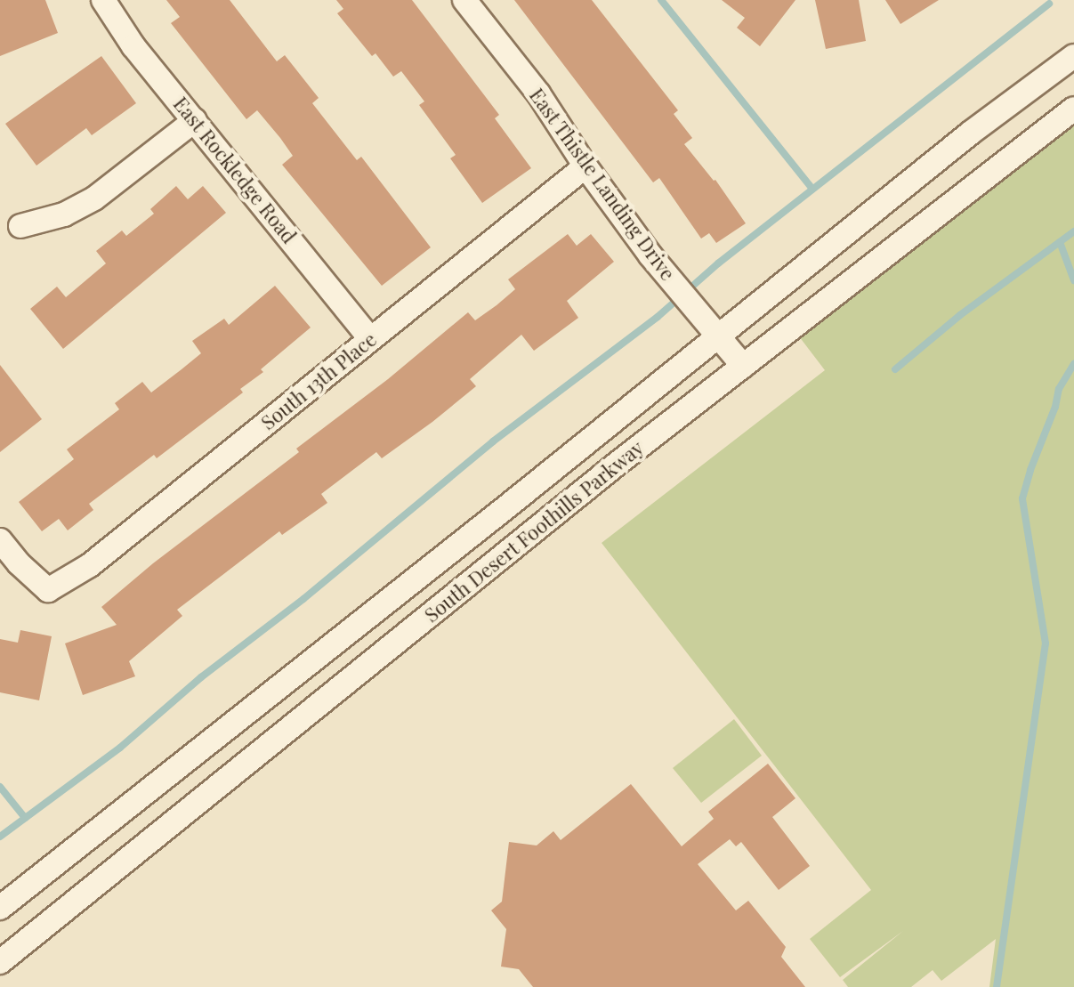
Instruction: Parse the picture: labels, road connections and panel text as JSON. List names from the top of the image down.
{
  "streets": {
    "street": [
      "East Rockledge Road",
      "East Thistle Landing Drive",
      "South 13th Place",
      "South Desert Foothills Parkway"
    ]
  },
  "crossings": [
    ["East Rockledge Road", "South 13th Place"],
    ["East Thistle Landing Drive", "South 13th Place"],
    ["East Thistle Landing Drive", "South Desert Foothills Parkway"]
  ]
}
